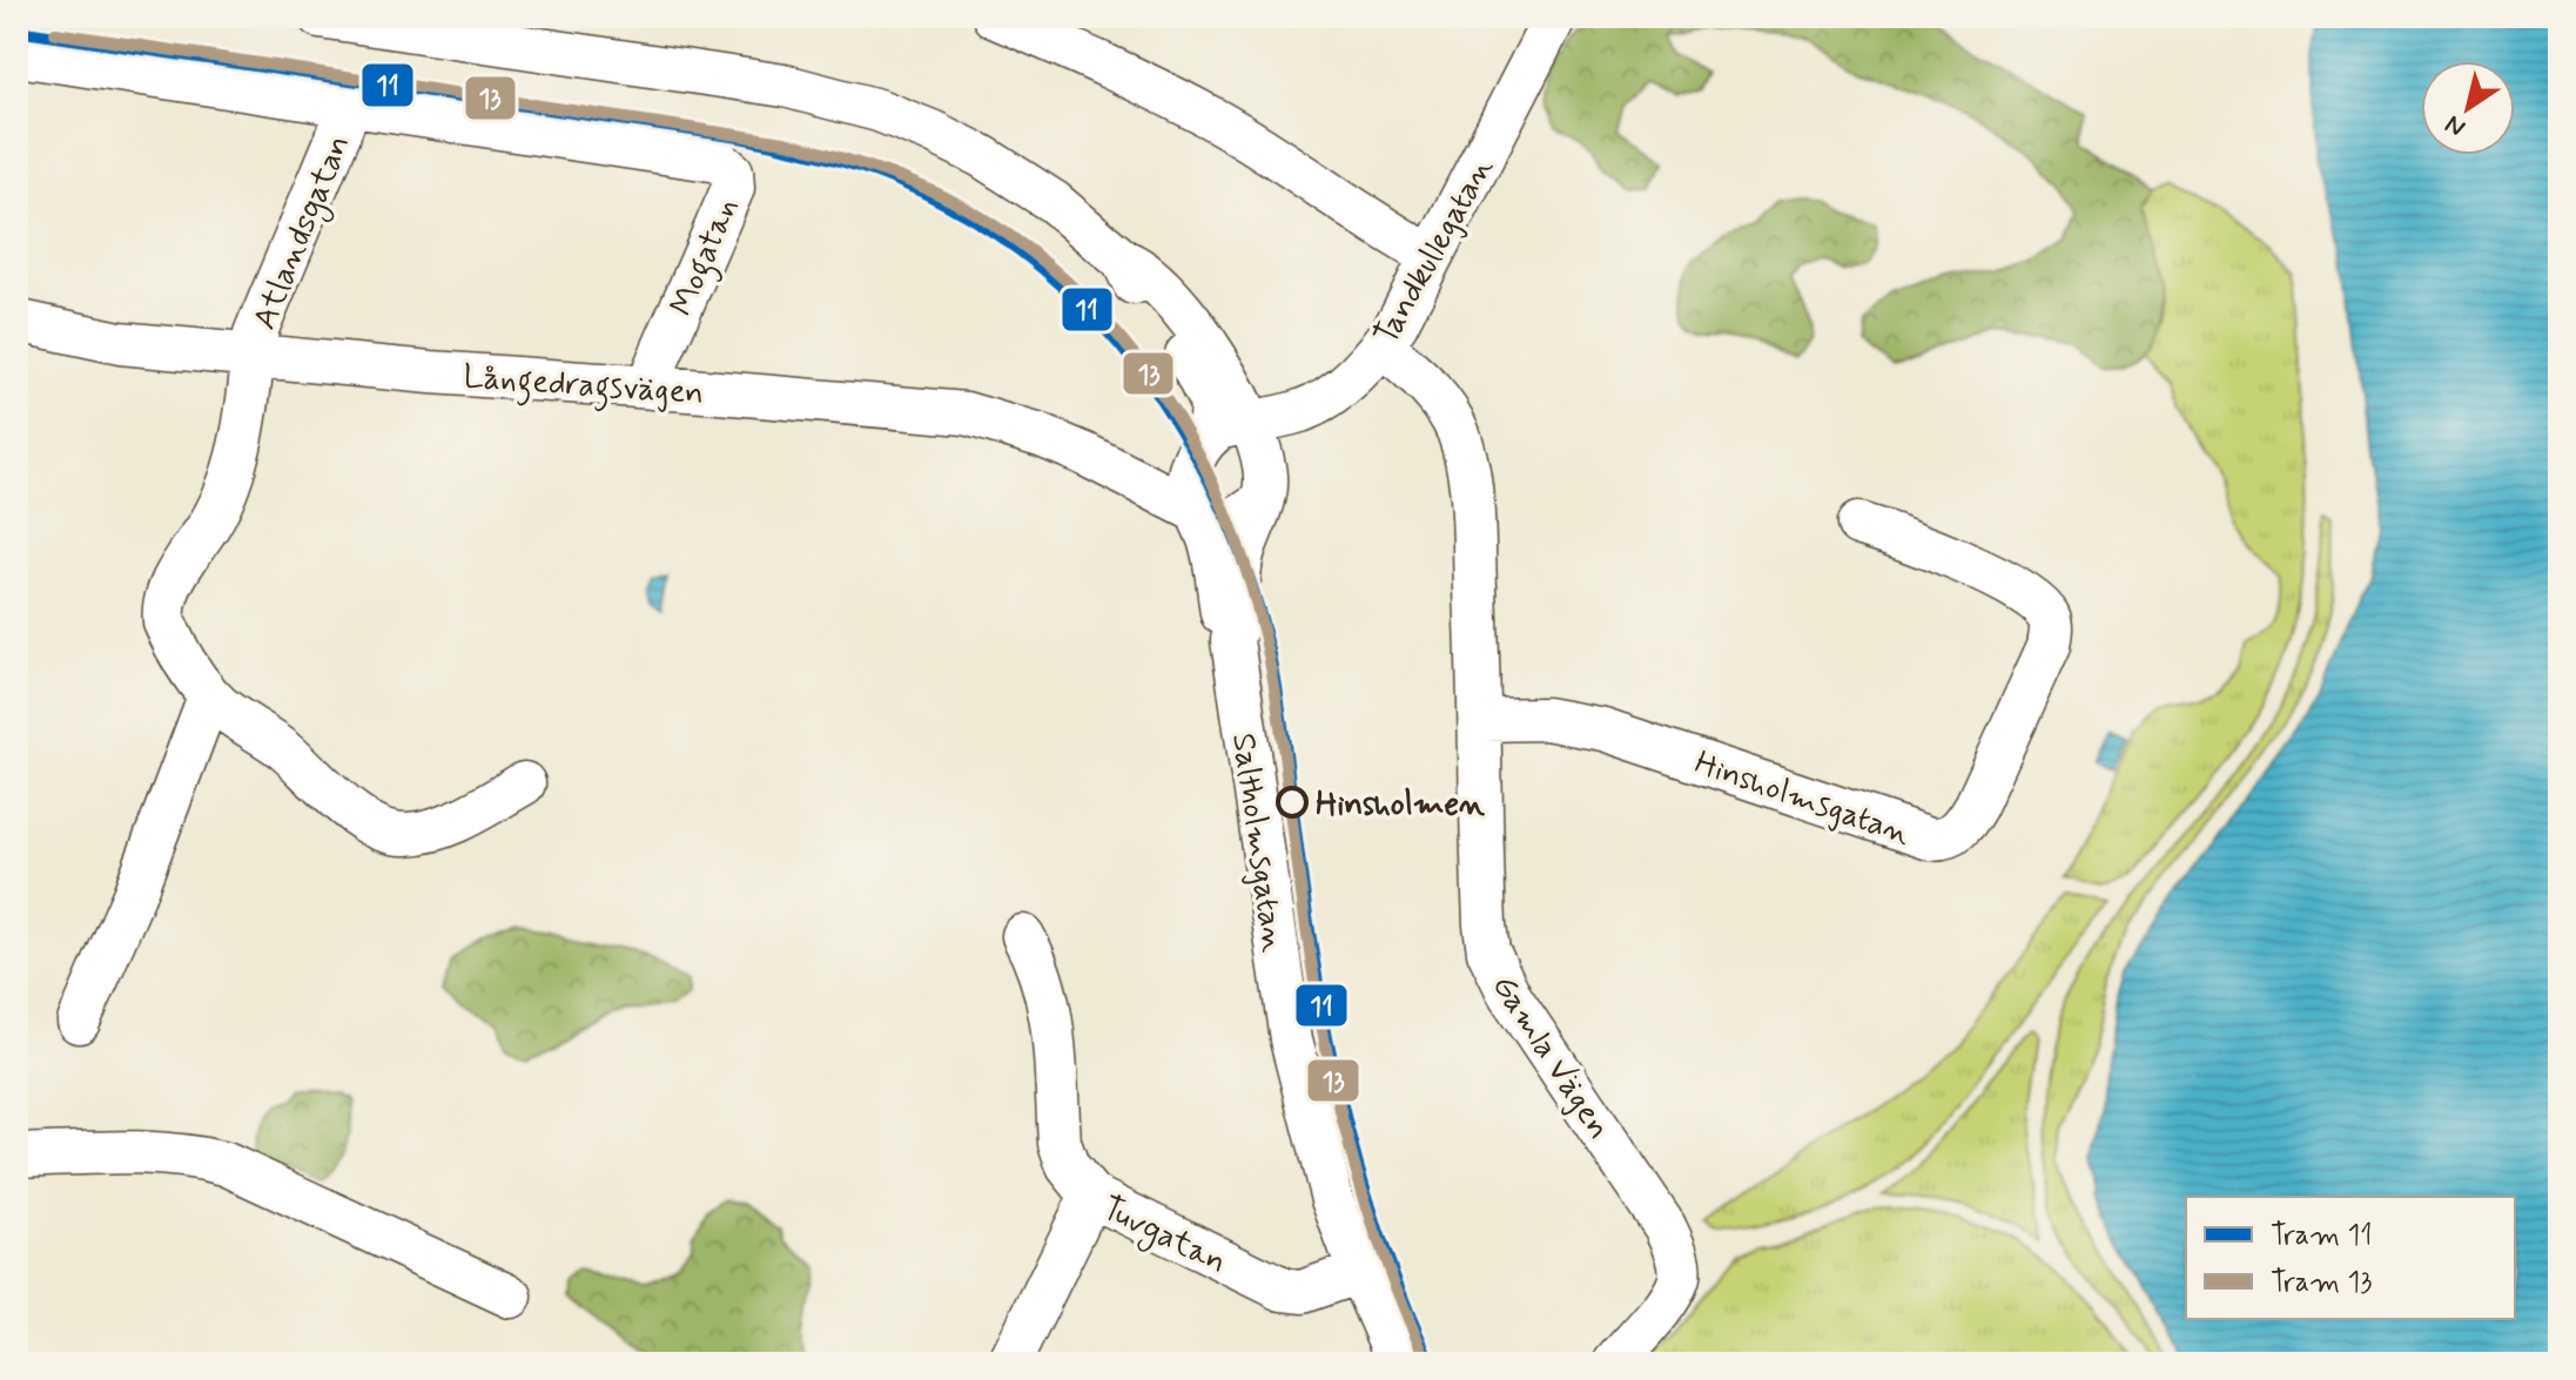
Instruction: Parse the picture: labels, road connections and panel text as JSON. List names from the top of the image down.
{
  "streets": {
    "street": [
      "Atlandsgatan",
      "Tandkullegatan",
      "Mogatan",
      "Långedragsvägen",
      "Hinsholmsgatan",
      "Saltholmsgatan",
      "Gamla Vägen",
      "Tuvgatan"
    ]
  },
  "crossings": [
    ["Atlandsgatan", "Mogatan"],
    ["Atlandsgatan", "Långedragsvägen"],
    ["Tandkullegatan", "Långedragsvägen"],
    ["Tandkullegatan", "Saltholmsgatan"],
    ["Tandkullegatan", "Gamla Vägen"],
    ["Mogatan", "Långedragsvägen"],
    ["Långedragsvägen", "Saltholmsgatan"],
    ["Hinsholmsgatan", "Gamla Vägen"],
    ["Saltholmsgatan", "Tuvgatan"]
  ],
  "places": ["Hinsholmen"],
  "lines": ["tram line 11", "tram line 13"],
  "legend": ["Tram 11", "Tram 13"],
  "north": "bottom left"
}
